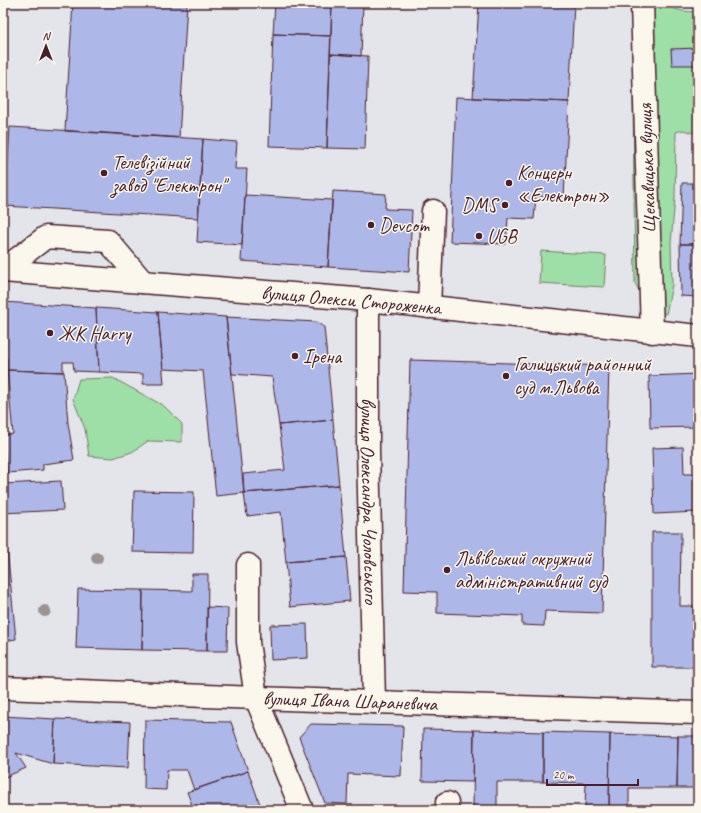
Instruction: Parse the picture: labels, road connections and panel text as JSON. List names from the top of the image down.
{
  "streets": {
    "street": [
      "Щекавицька вулиця",
      "вулиця Олекси Стороженка",
      "вулиця Олександра Чоловського",
      "вулиця Івана Шараневича"
    ]
  },
  "crossings": [
    ["Щекавицька вулиця", "вулиця Олекси Стороженка"],
    ["вулиця Олекси Стороженка", "вулиця Олександра Чоловського"],
    ["вулиця Олександра Чоловського", "вулиця Івана Шараневича"]
  ],
  "places": [
    "Телевізійний завод \"Електрон\"",
    "Концерн «Електрон»",
    "DMS",
    "Devcom",
    "UGB",
    "ЖК Harry",
    "Ірена",
    "Галицький районний суд м.Львова",
    "Львівський окружний адміністративний суд"
  ],
  "scale_bar": "20 m",
  "north": "top"
}
